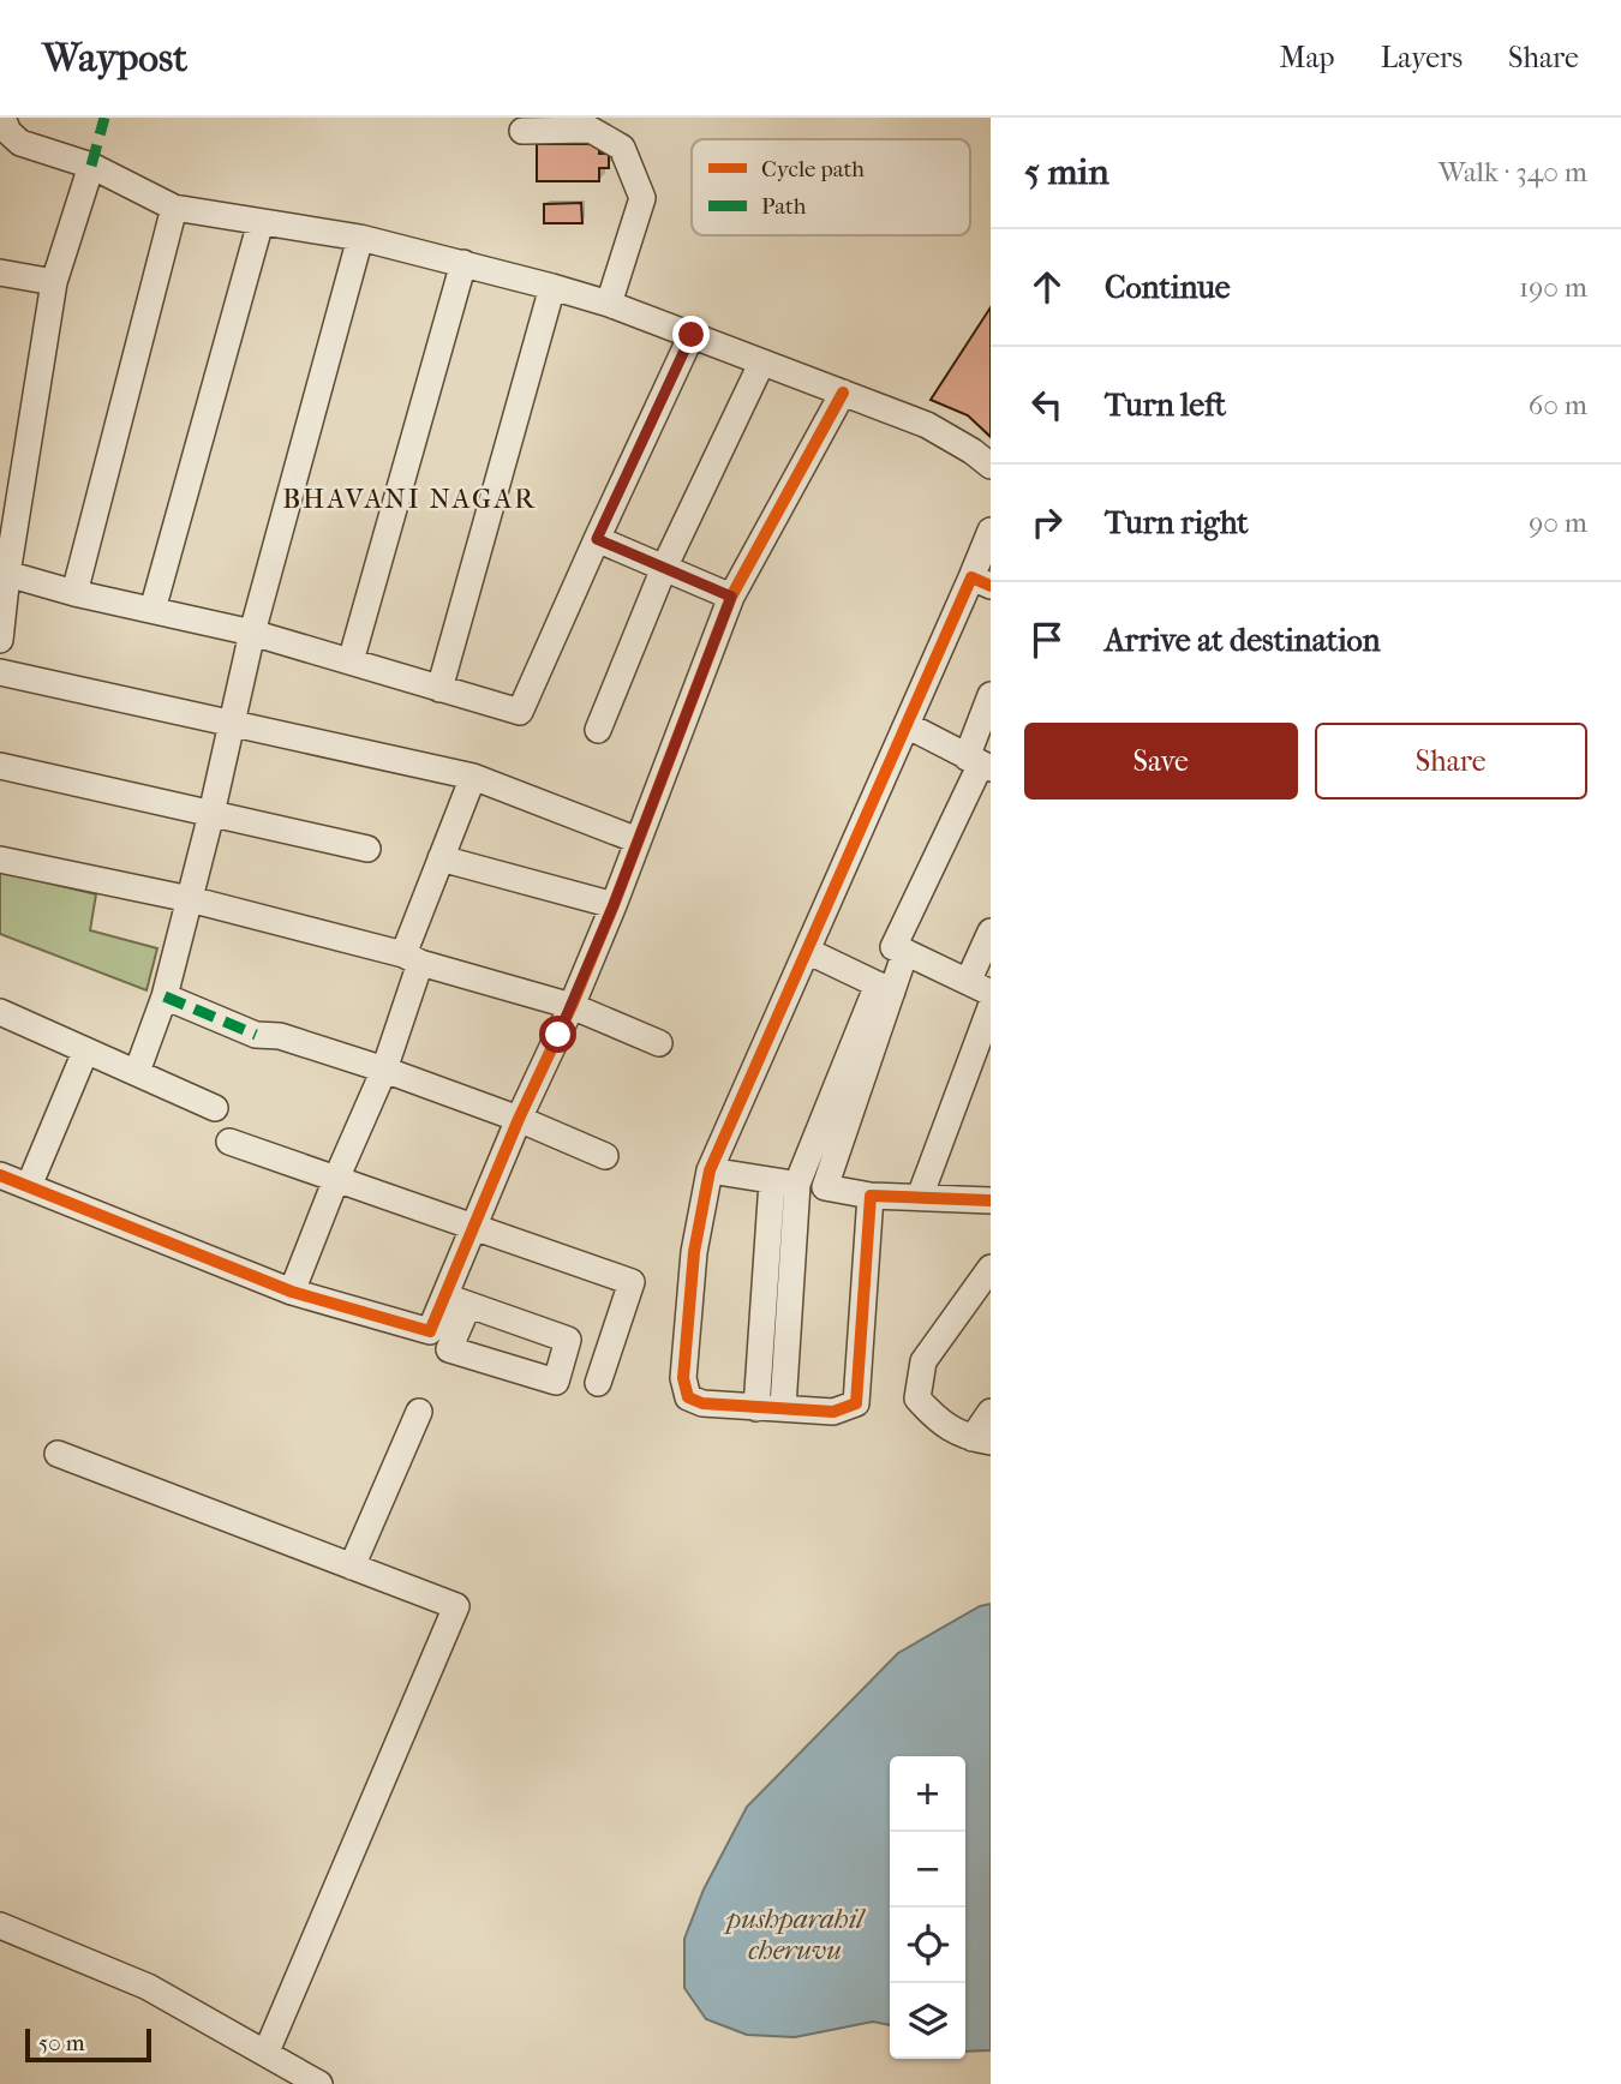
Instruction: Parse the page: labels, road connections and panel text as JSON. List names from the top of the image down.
{
  "districts": ["BHAVANI NAGAR"],
  "water": ["pushparahil cheruvu"],
  "legend": ["Cycle path", "Path"],
  "scale_bar": "50 m",
  "page": {
    "header": "Waypost",
    "nav": ["Map", "Layers", "Share"],
    "heading": ["5 min", "Walk · 340 m"],
    "list": [
      ["Continue", "190 m"],
      ["Turn left", "60 m"],
      ["Turn right", "90 m"],
      "Arrive at destination"
    ],
    "buttons": ["Save", "Share"],
    "map_buttons": ["+", "−"],
    "scale": "50 m"
  }
}
